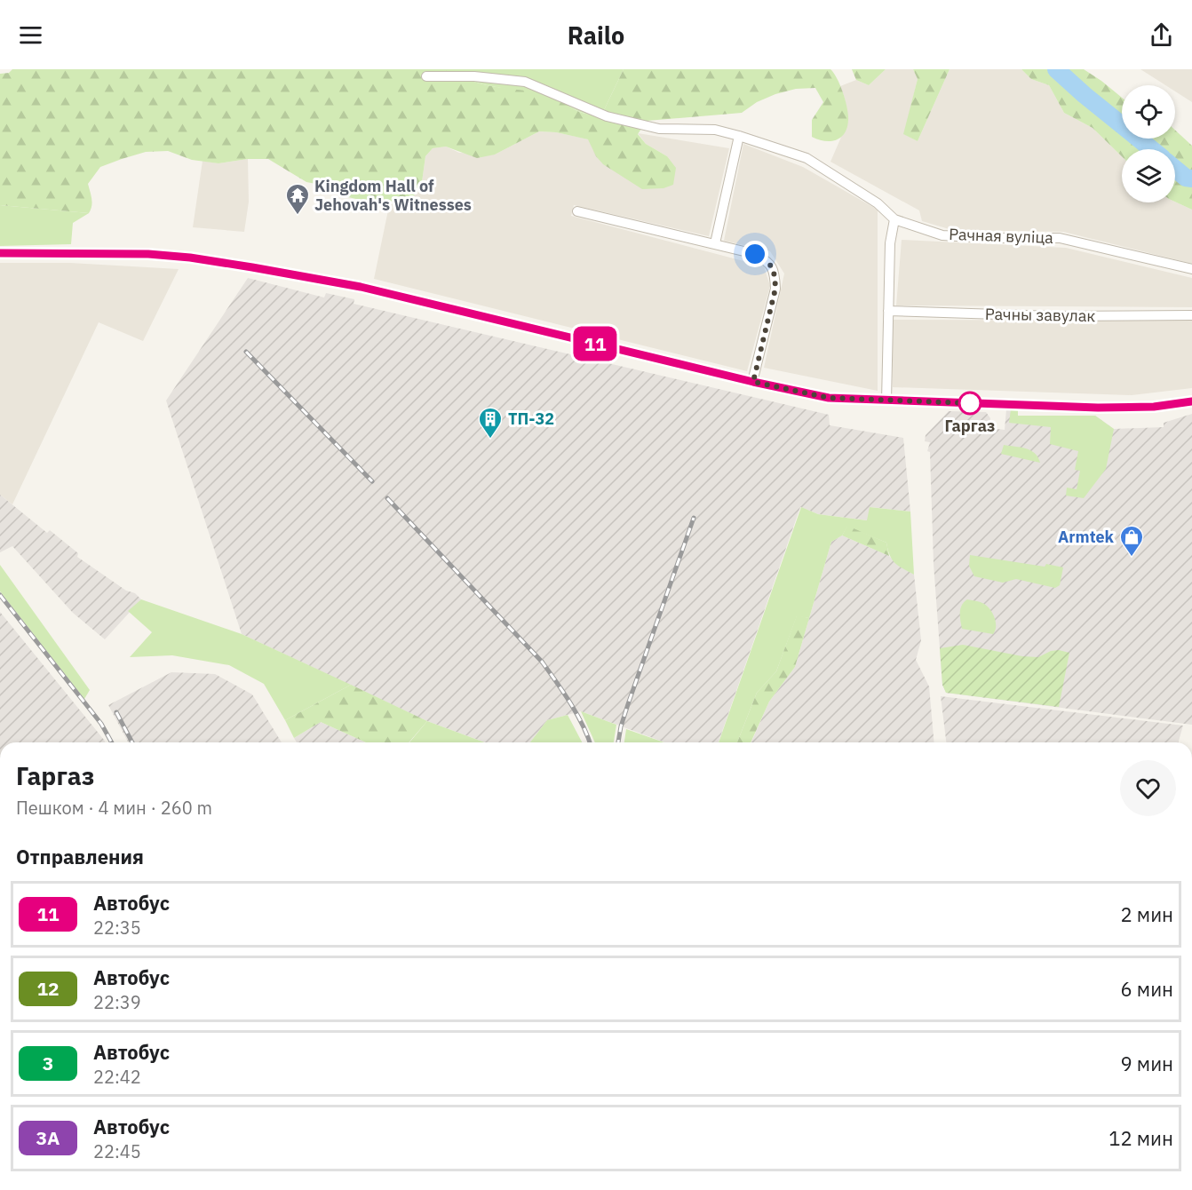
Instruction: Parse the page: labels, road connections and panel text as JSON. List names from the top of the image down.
{
  "streets": {
    "street": ["Рачная вуліца", "Рачны завулак"]
  },
  "places": {
    "temple": ["Kingdom Hall of Jehovah's Witnesses"],
    "other": ["Гаргаз"],
    "building": ["ТП-32"],
    "shop": ["Armtek"]
  },
  "lines": ["bus line 11"],
  "page": {
    "header": "Railo",
    "on_map": "11",
    "heading": [
      ["Гаргаз", "Пешком · 4 мин · 260 m"],
      "Отправления"
    ],
    "list": [
      {
        "mark": "11",
        "name": "Автобус",
        "note": "22:35",
        "value": "2 мин"
      },
      {
        "mark": "12",
        "name": "Автобус",
        "note": "22:39",
        "value": "6 мин"
      },
      {
        "mark": "3",
        "name": "Автобус",
        "note": "22:42",
        "value": "9 мин"
      },
      {
        "mark": "3А",
        "name": "Автобус",
        "note": "22:45",
        "value": "12 мин"
      }
    ]
  }
}
